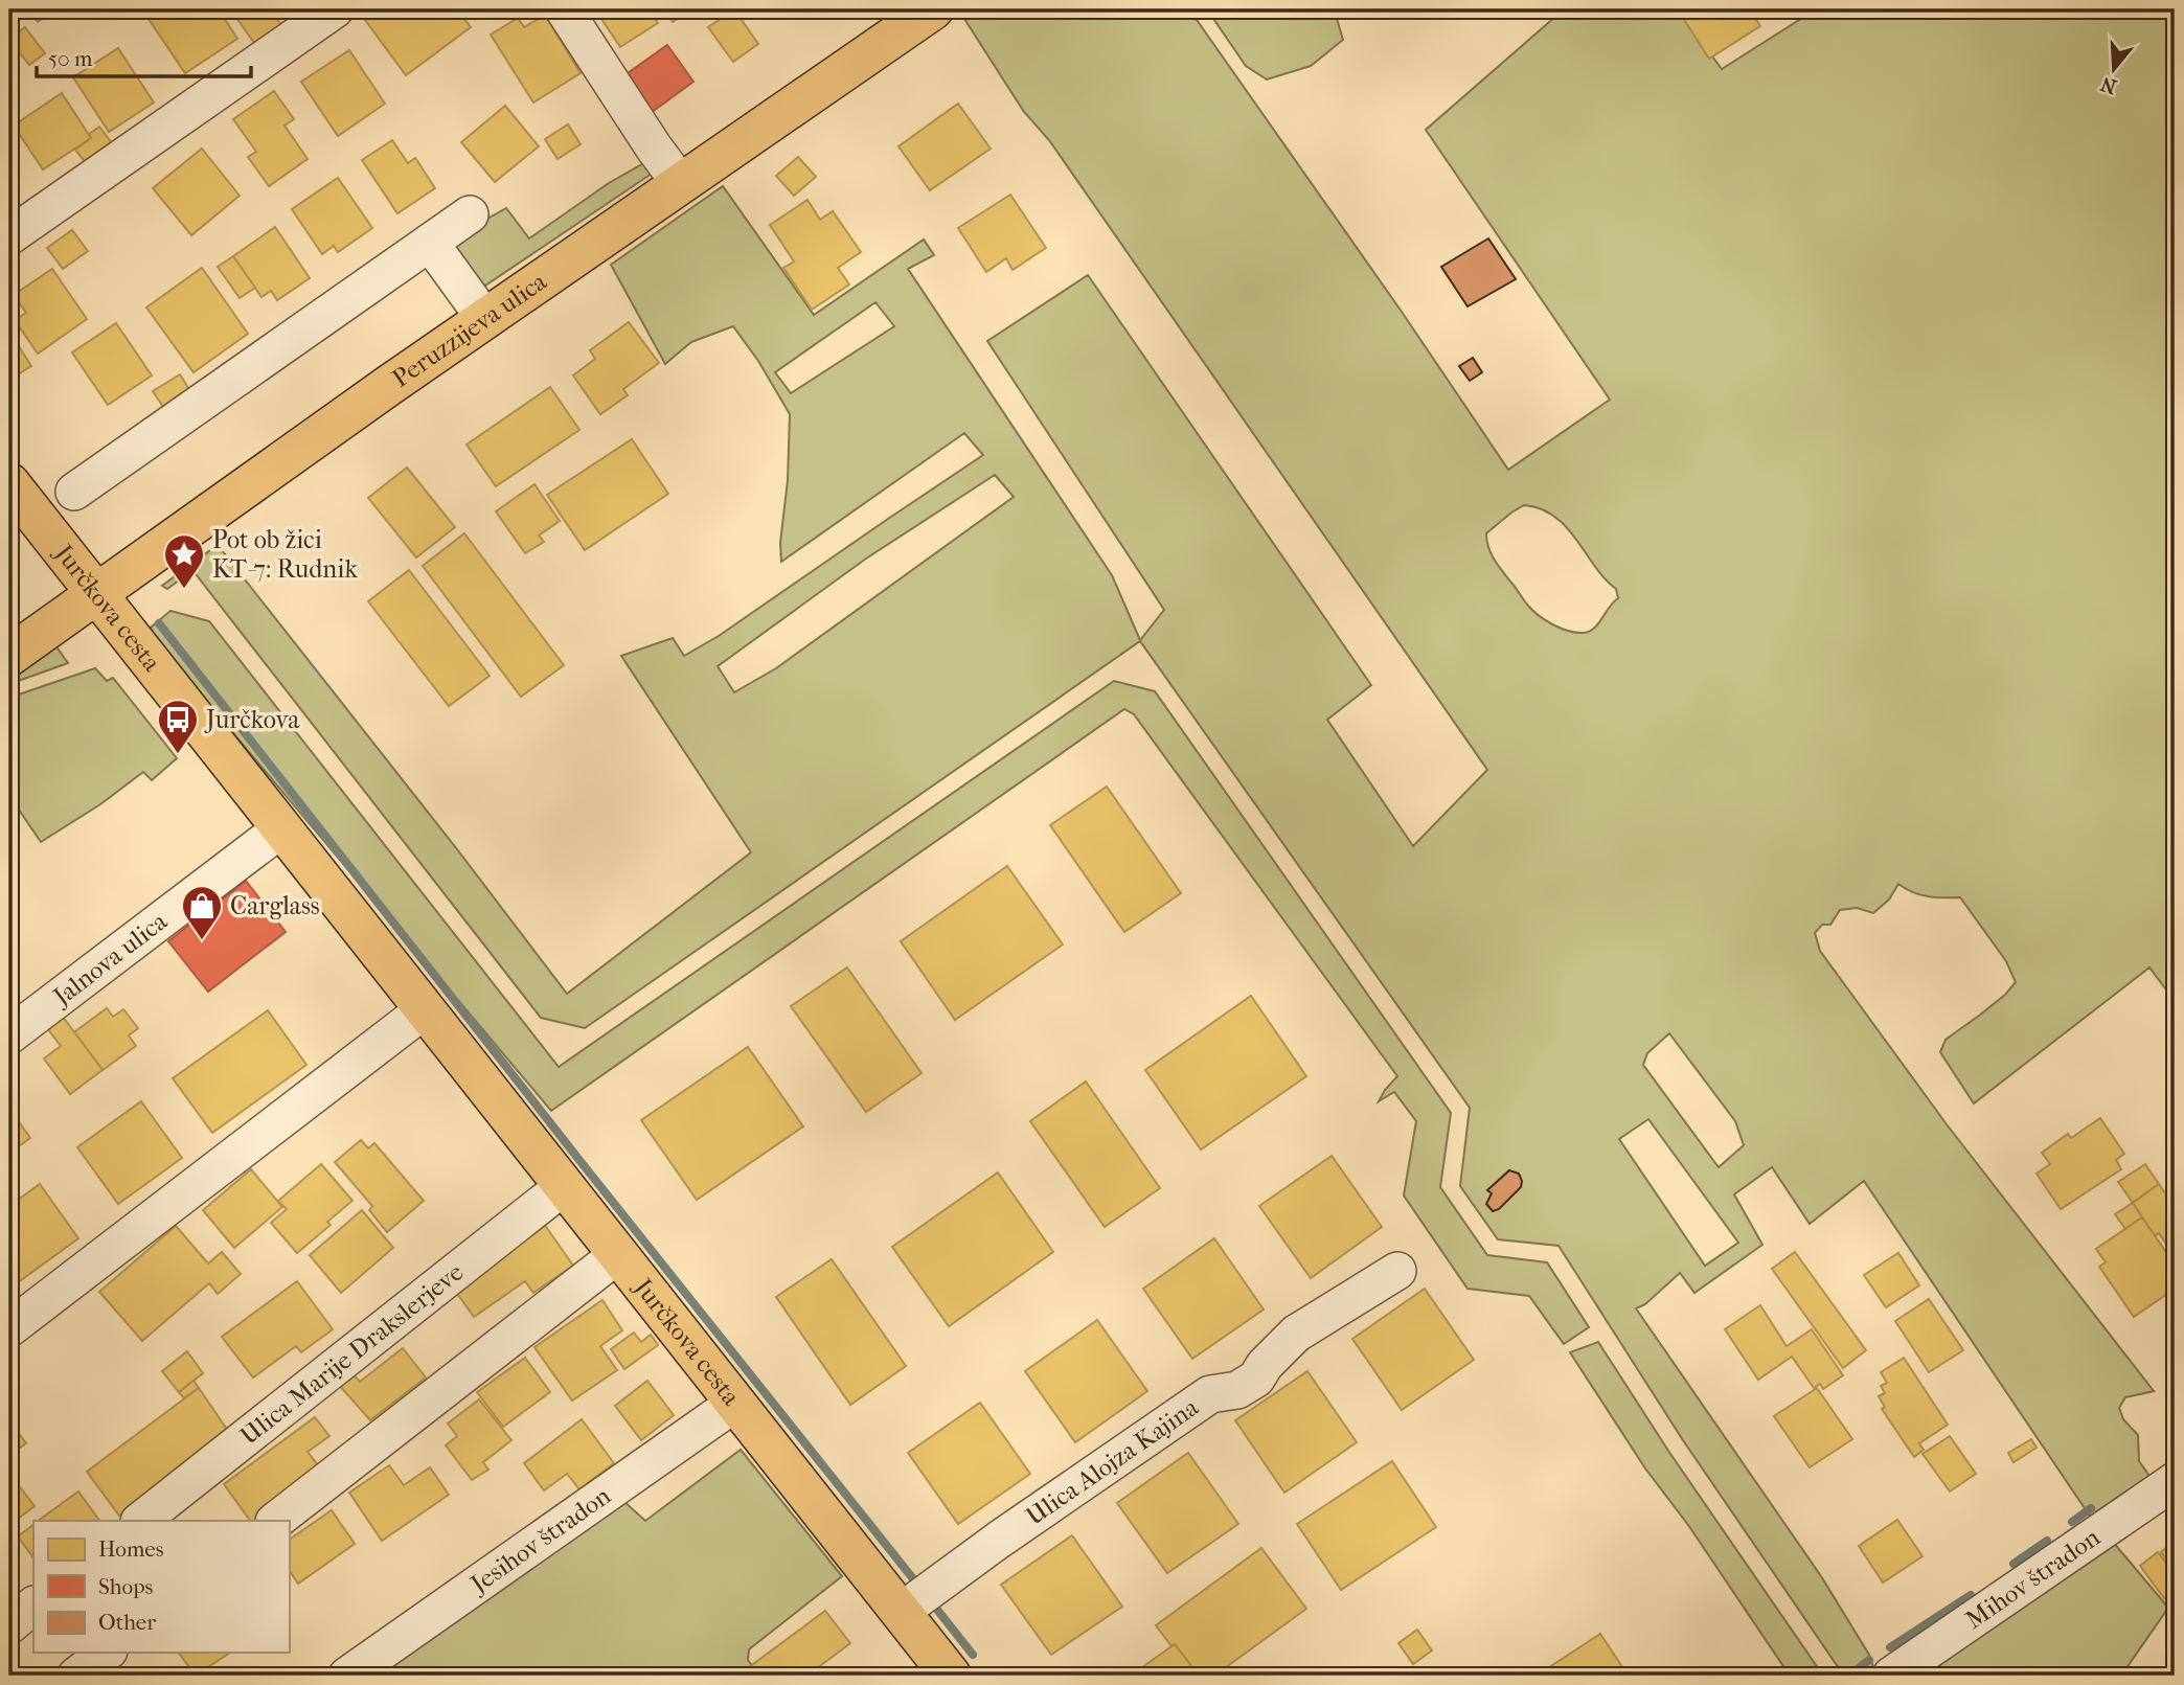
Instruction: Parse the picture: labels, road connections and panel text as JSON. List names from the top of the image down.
{
  "streets": {
    "main road": ["Peruzzijeva ulica", "Jurčkova cesta"],
    "street": [
      "Jalnova ulica",
      "Ulica Marije Drakslerjeve",
      "Ulica Alojza Kajina",
      "Jesihov štradon",
      "Mihov štradon"
    ]
  },
  "crossings": [
    ["Peruzzijeva ulica", "Jurčkova cesta"],
    ["Jurčkova cesta", "Jalnova ulica"],
    ["Jurčkova cesta", "Ulica Marije Drakslerjeve"],
    ["Jurčkova cesta", "Ulica Alojza Kajina"],
    ["Jurčkova cesta", "Jesihov štradon"]
  ],
  "places": {
    "place": ["Pot ob žici KT-7: Rudnik"],
    "bus stop": ["Jurčkova"],
    "shop": ["Carglass"]
  },
  "legend": ["Homes", "Shops", "Other"],
  "scale_bar": "50 m",
  "north": "bottom"
}
